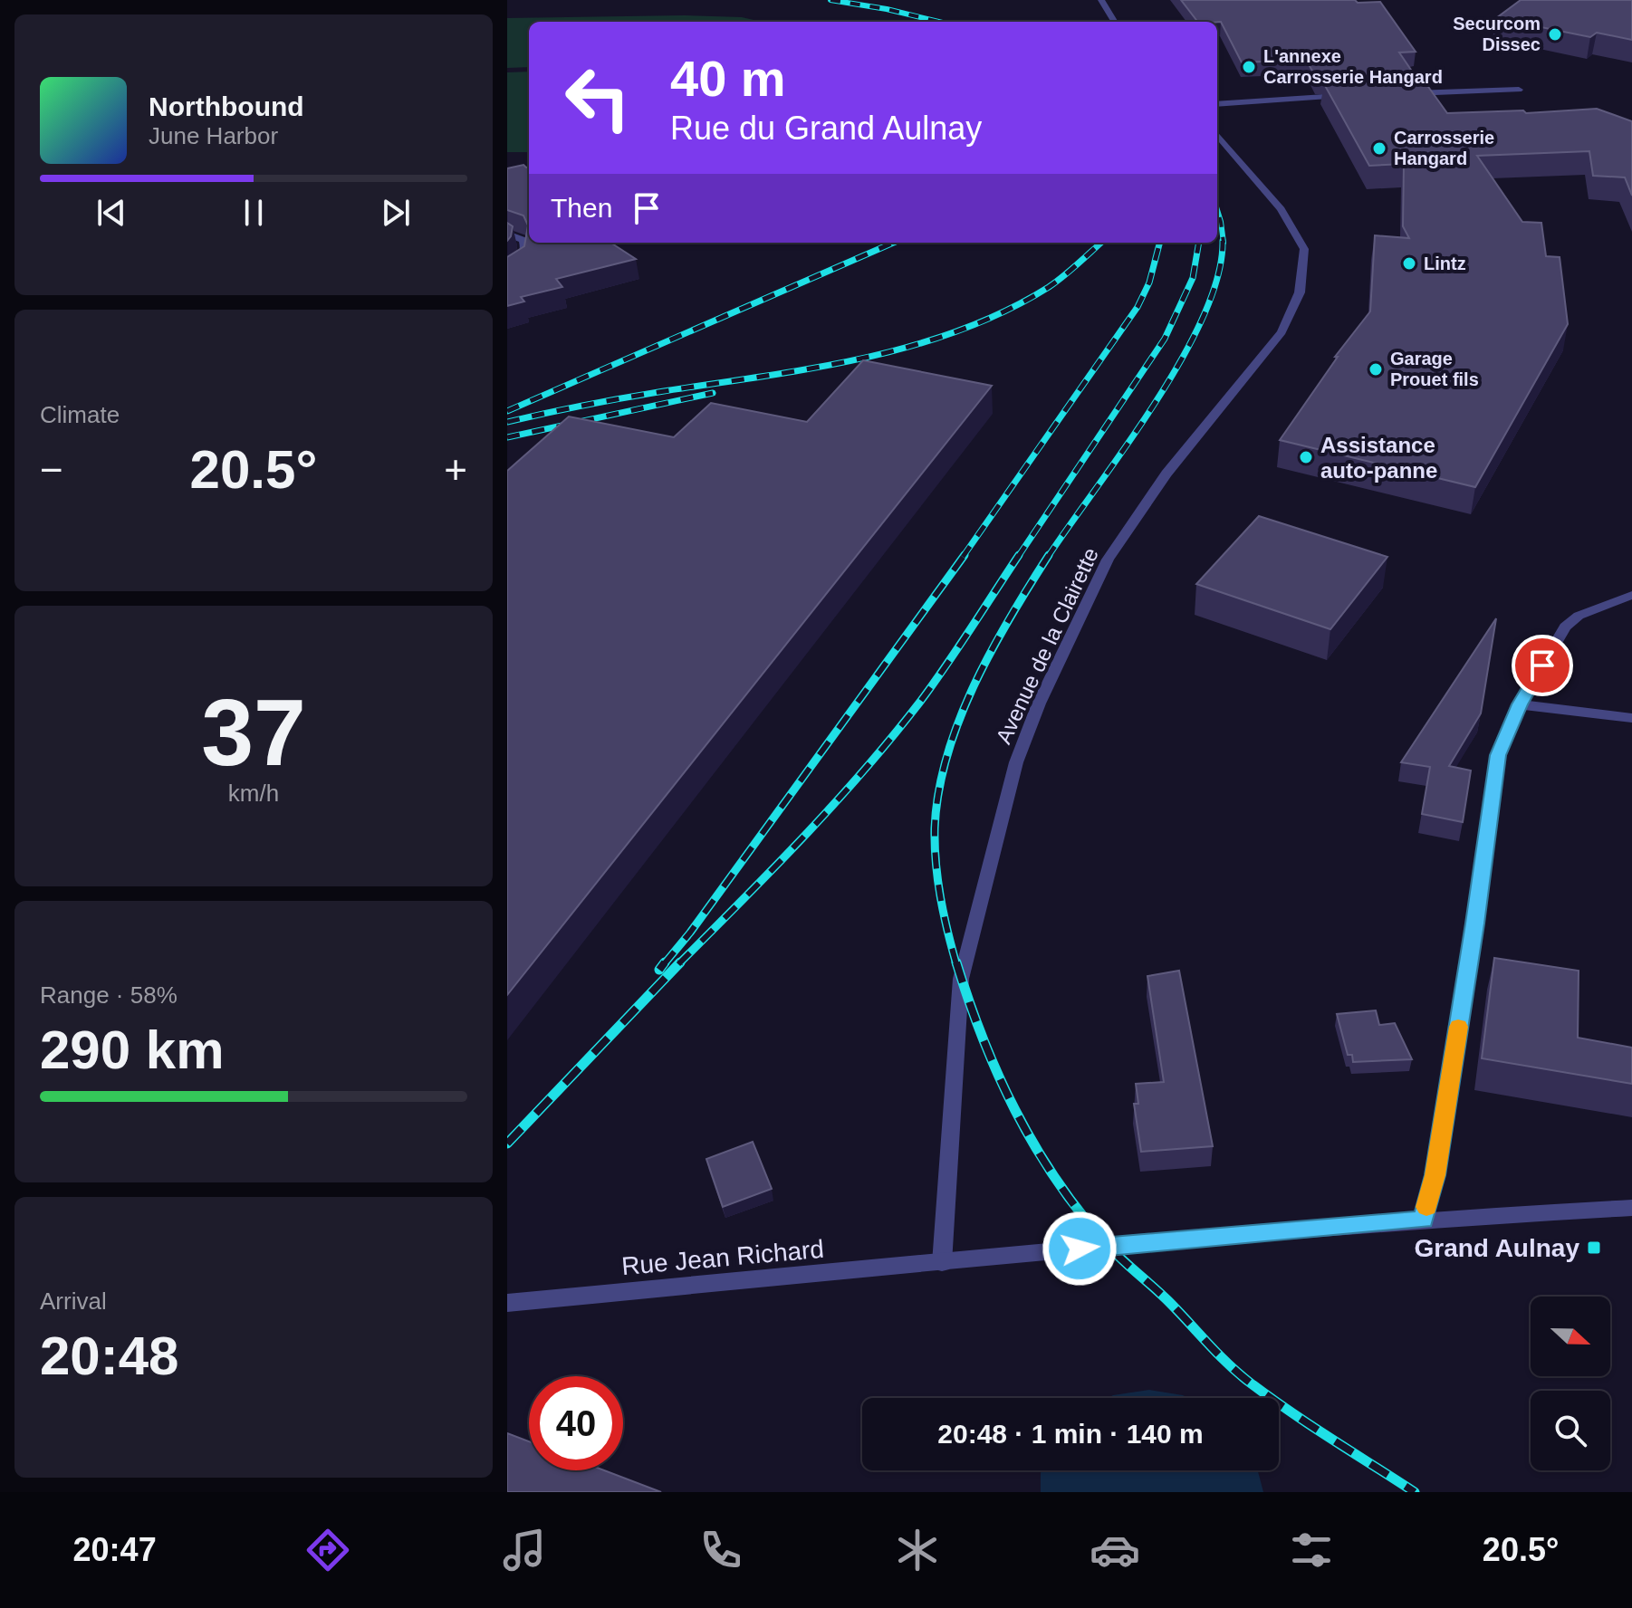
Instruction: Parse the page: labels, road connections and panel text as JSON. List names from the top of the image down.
{
  "streets": {
    "street": ["Avenue de la Clairette", "Rue Jean Richard"]
  },
  "crossings": [
    ["Avenue de la Clairette", "Rue Jean Richard"]
  ],
  "places": {
    "other": [
      "Securcom Dissec",
      "L'annexe Carrosserie Hangard",
      "Carrosserie Hangard",
      "Lintz",
      "Garage Prouet fils",
      "Assistance auto-panne"
    ],
    "transit": ["Grand Aulnay"]
  },
  "north": "right",
  "page": {
    "turn": ["40 m", "Rue du Grand Aulnay"],
    "song": ["Northbound", "June Harbor"],
    "then": "Then",
    "tile": [
      "Climate",
      ["37", "km/h"],
      ["Range · 58%", "290 km"],
      ["Arrival", "20:48"]
    ],
    "heat": ["−", "20.5°", "+"],
    "limit": "40",
    "trip": "20:48 · 1 min · 140 m",
    "tabs": ["20:47", "20.5°"]
  }
}
